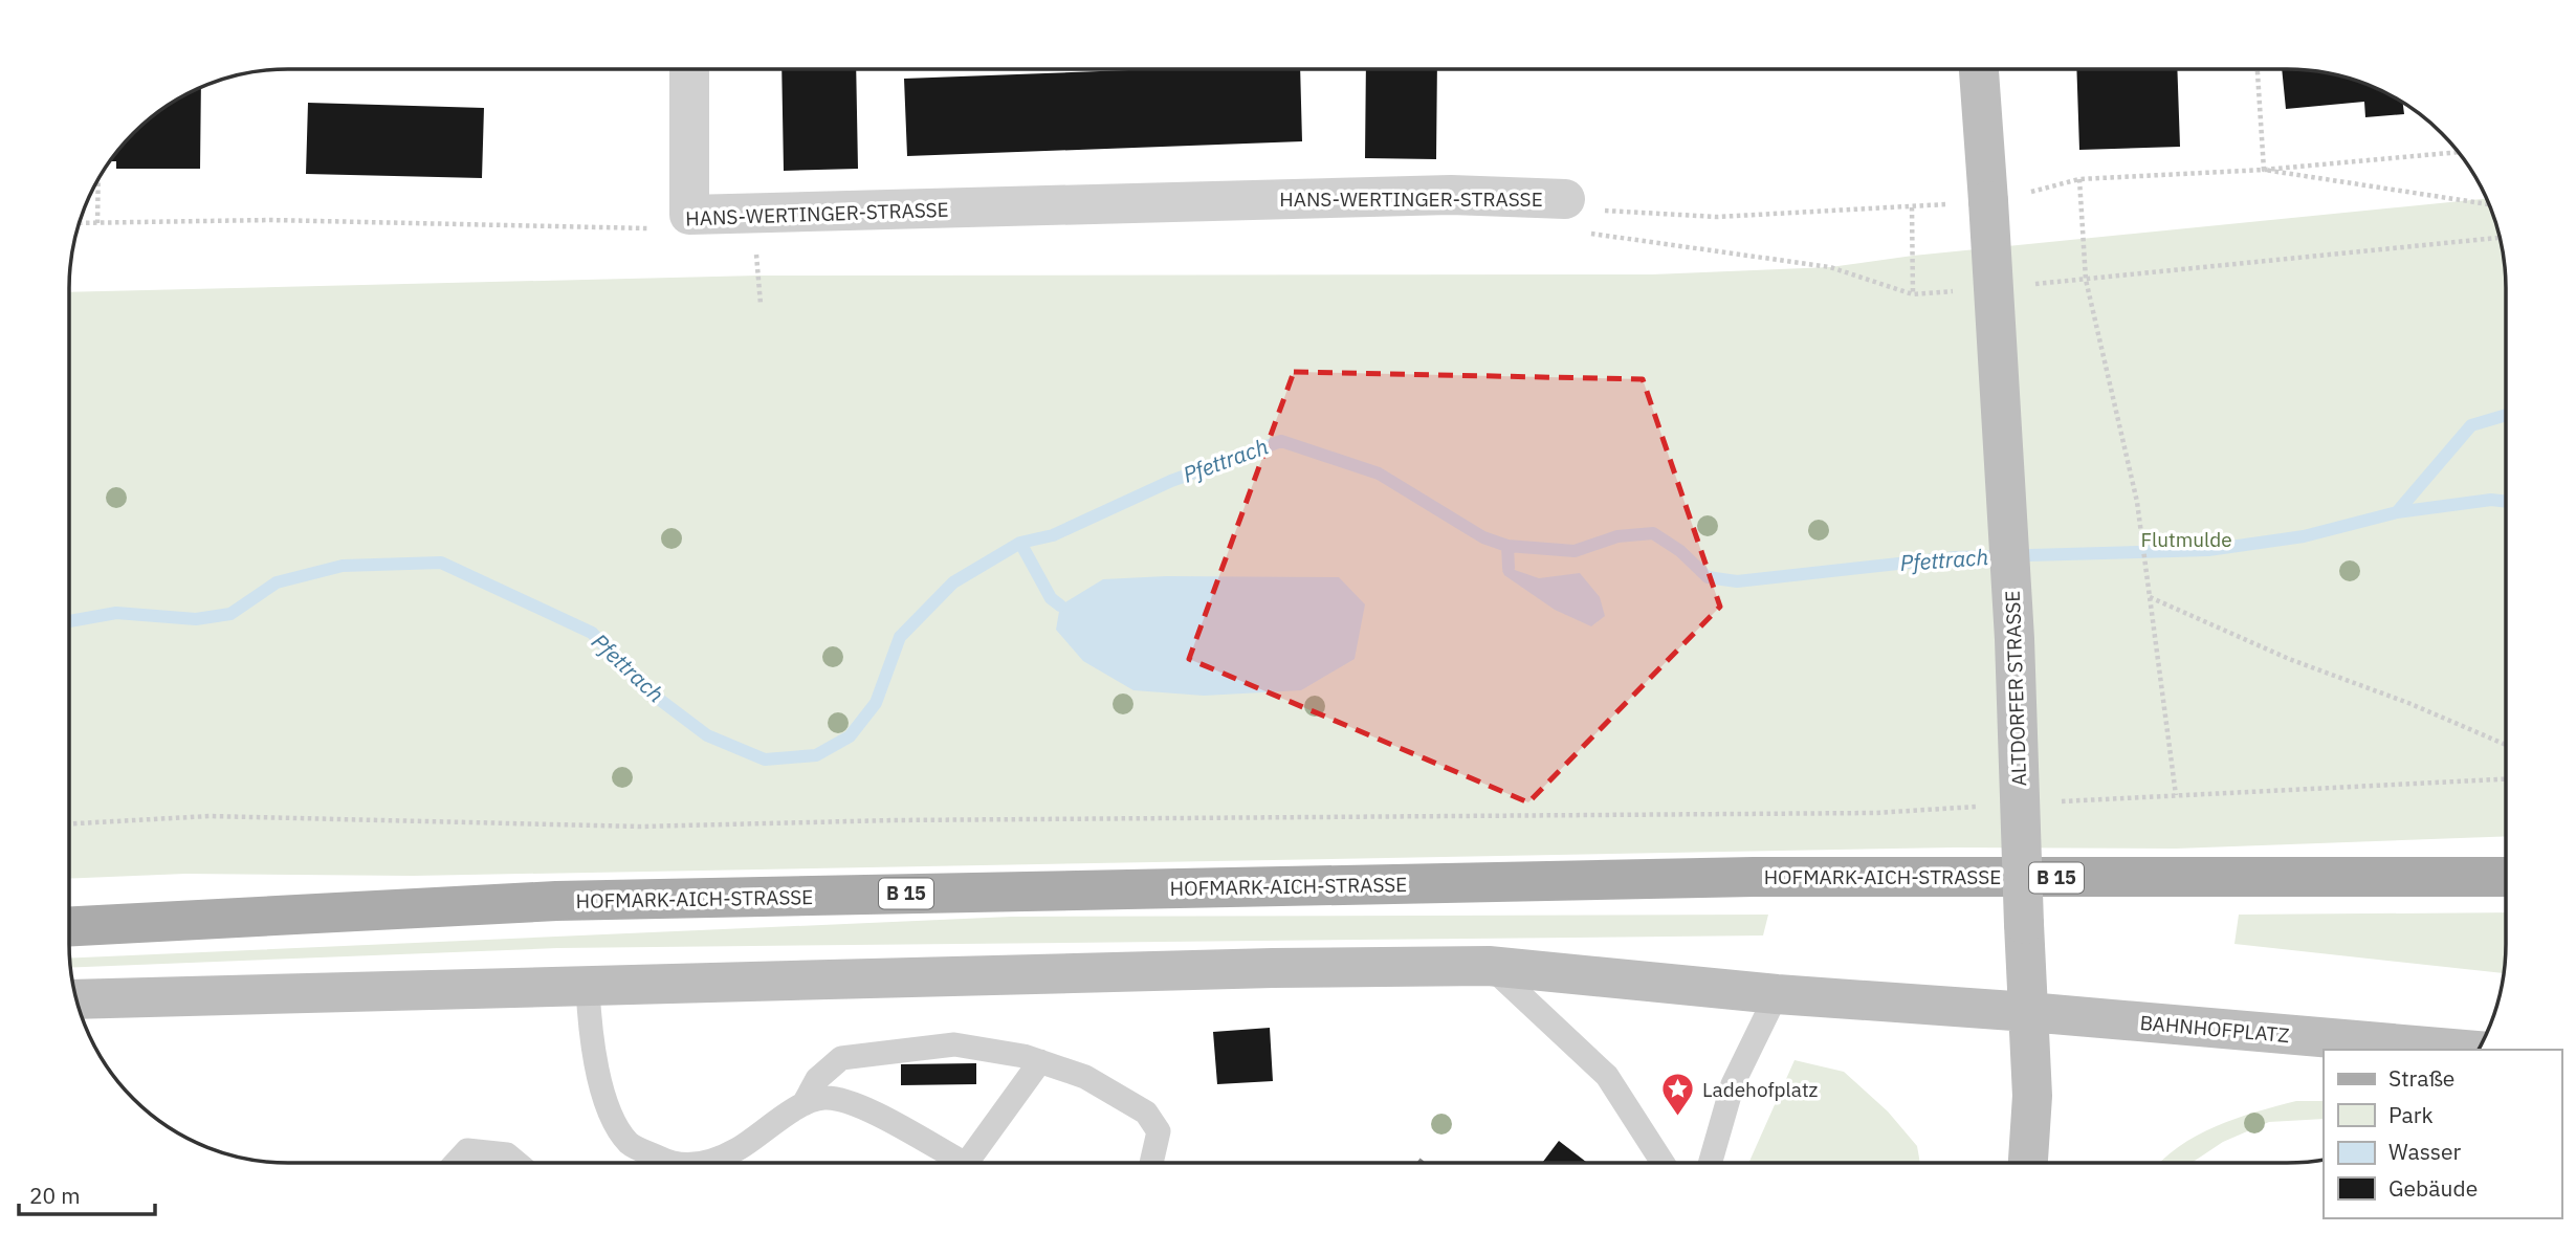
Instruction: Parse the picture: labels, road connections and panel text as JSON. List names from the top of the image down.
{
  "streets": {
    "main road": ["HOFMARK-AICH-STRASSE", "B 15"],
    "street": ["HANS-WERTINGER-STRASSE", "ALTDORFER STRASSE", "BAHNHOFPLATZ"]
  },
  "crossings": [
    ["ALTDORFER STRASSE", "BAHNHOFPLATZ"]
  ],
  "water": ["Pfettrach"],
  "parks": ["Flutmulde"],
  "places": {
    "place": ["Ladehofplatz"]
  },
  "legend": [
    "Straße",
    "Park",
    "Wasser",
    "Gebäude"
  ],
  "scale_bar": "20 m"
}
